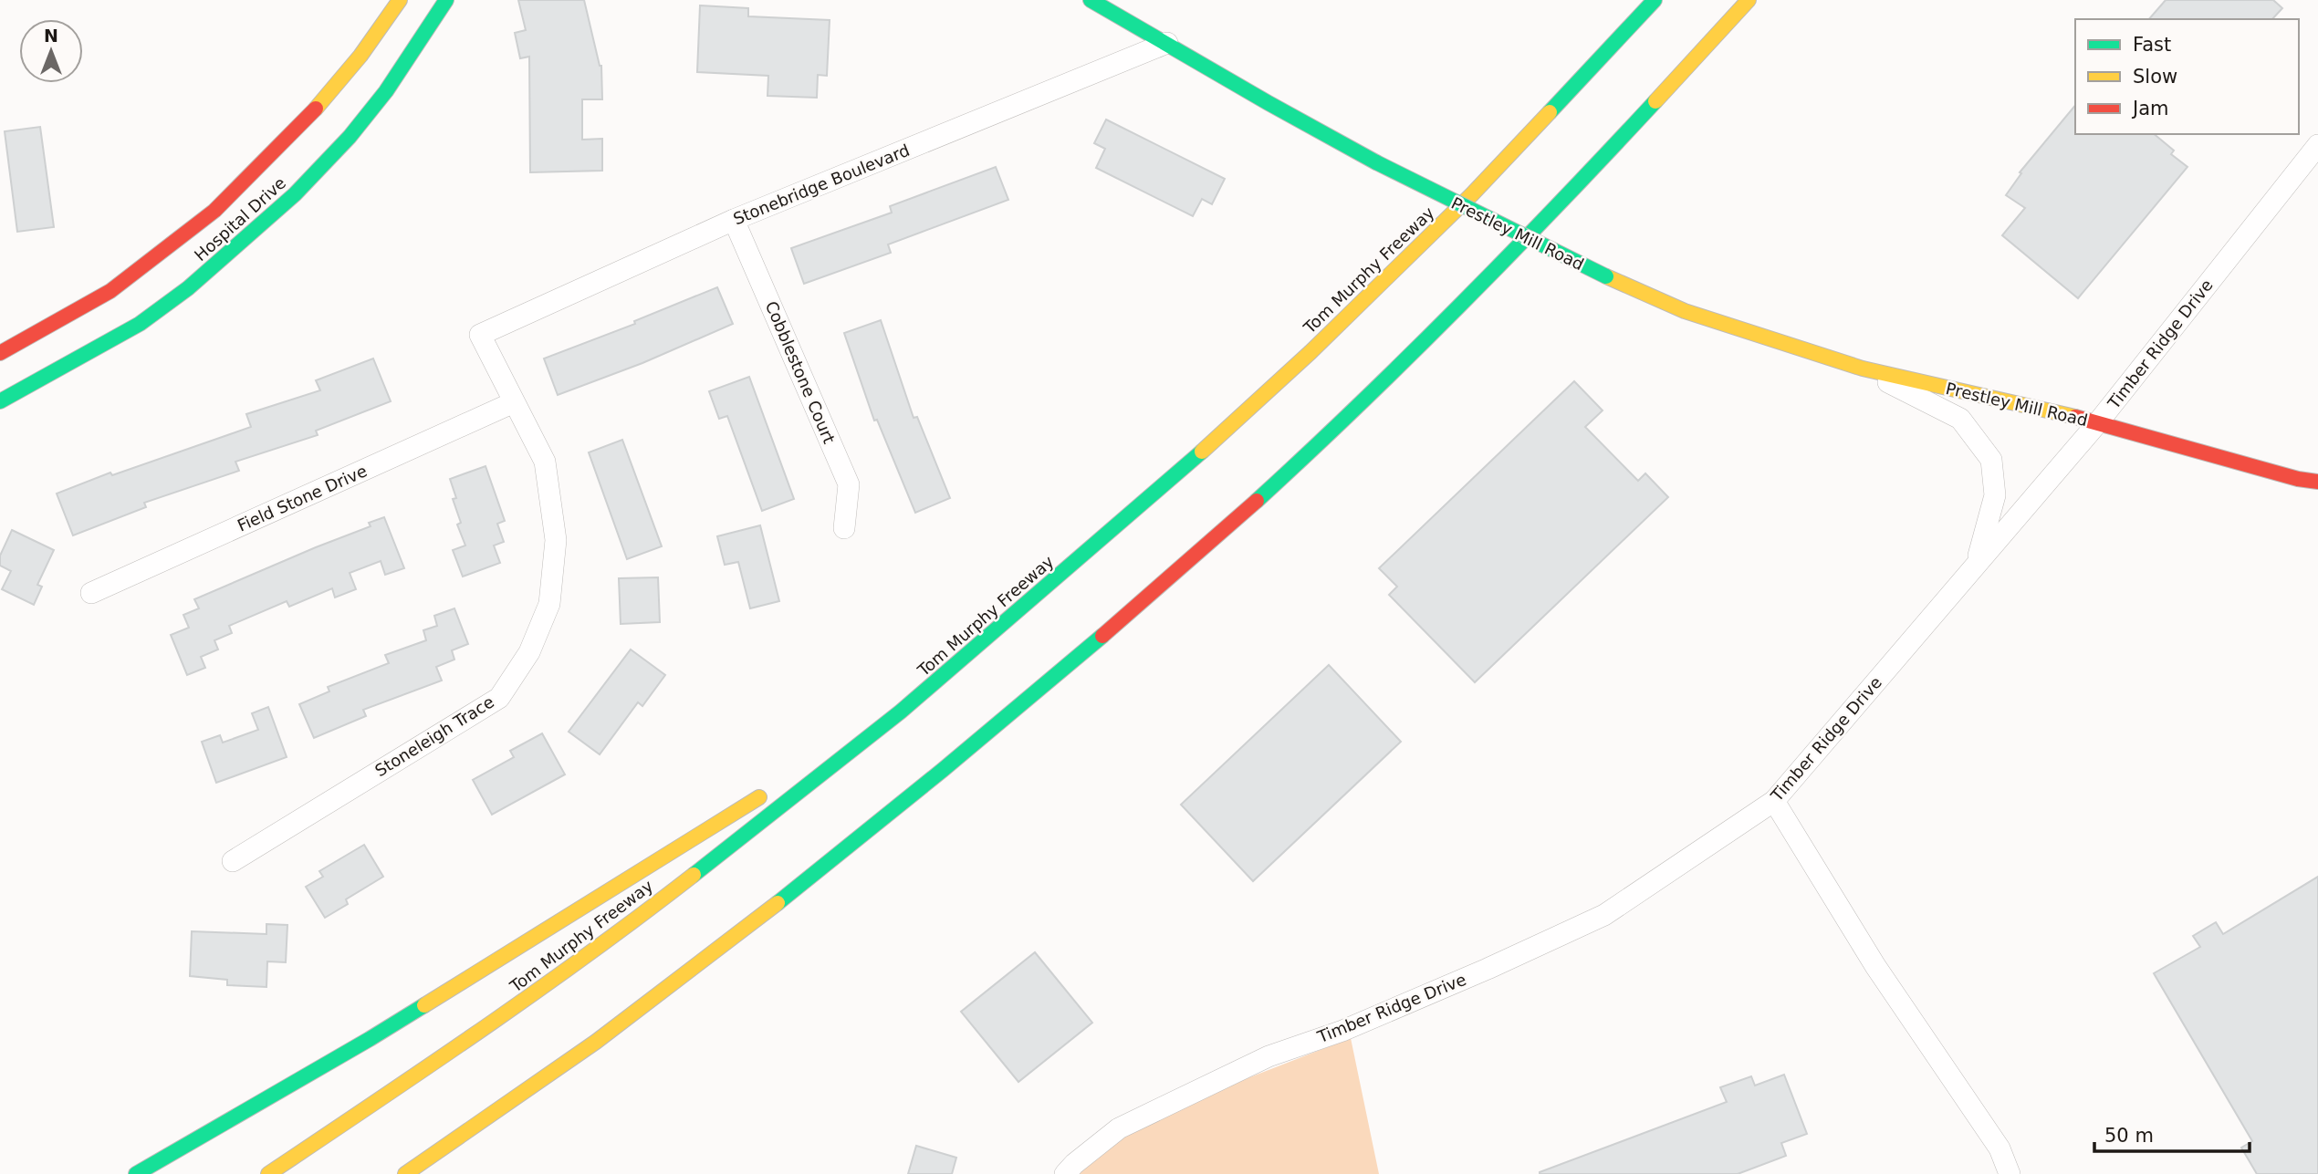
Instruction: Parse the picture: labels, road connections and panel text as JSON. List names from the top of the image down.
{
  "streets": {
    "main road": ["Hospital Drive", "Prestley Mill Road", "Tom Murphy Freeway"],
    "street": [
      "Stonebridge Boulevard",
      "Timber Ridge Drive",
      "Cobblestone Court",
      "Field Stone Drive",
      "Stoneleigh Trace"
    ]
  },
  "crossings": [
    ["Stonebridge Boulevard", "Prestley Mill Road"],
    ["Stonebridge Boulevard", "Cobblestone Court"],
    ["Stonebridge Boulevard", "Stoneleigh Trace"],
    ["Prestley Mill Road", "Timber Ridge Drive"],
    ["Field Stone Drive", "Stoneleigh Trace"]
  ],
  "legend": ["Fast", "Slow", "Jam"],
  "scale_bar": "50 m",
  "north": "top"
}
